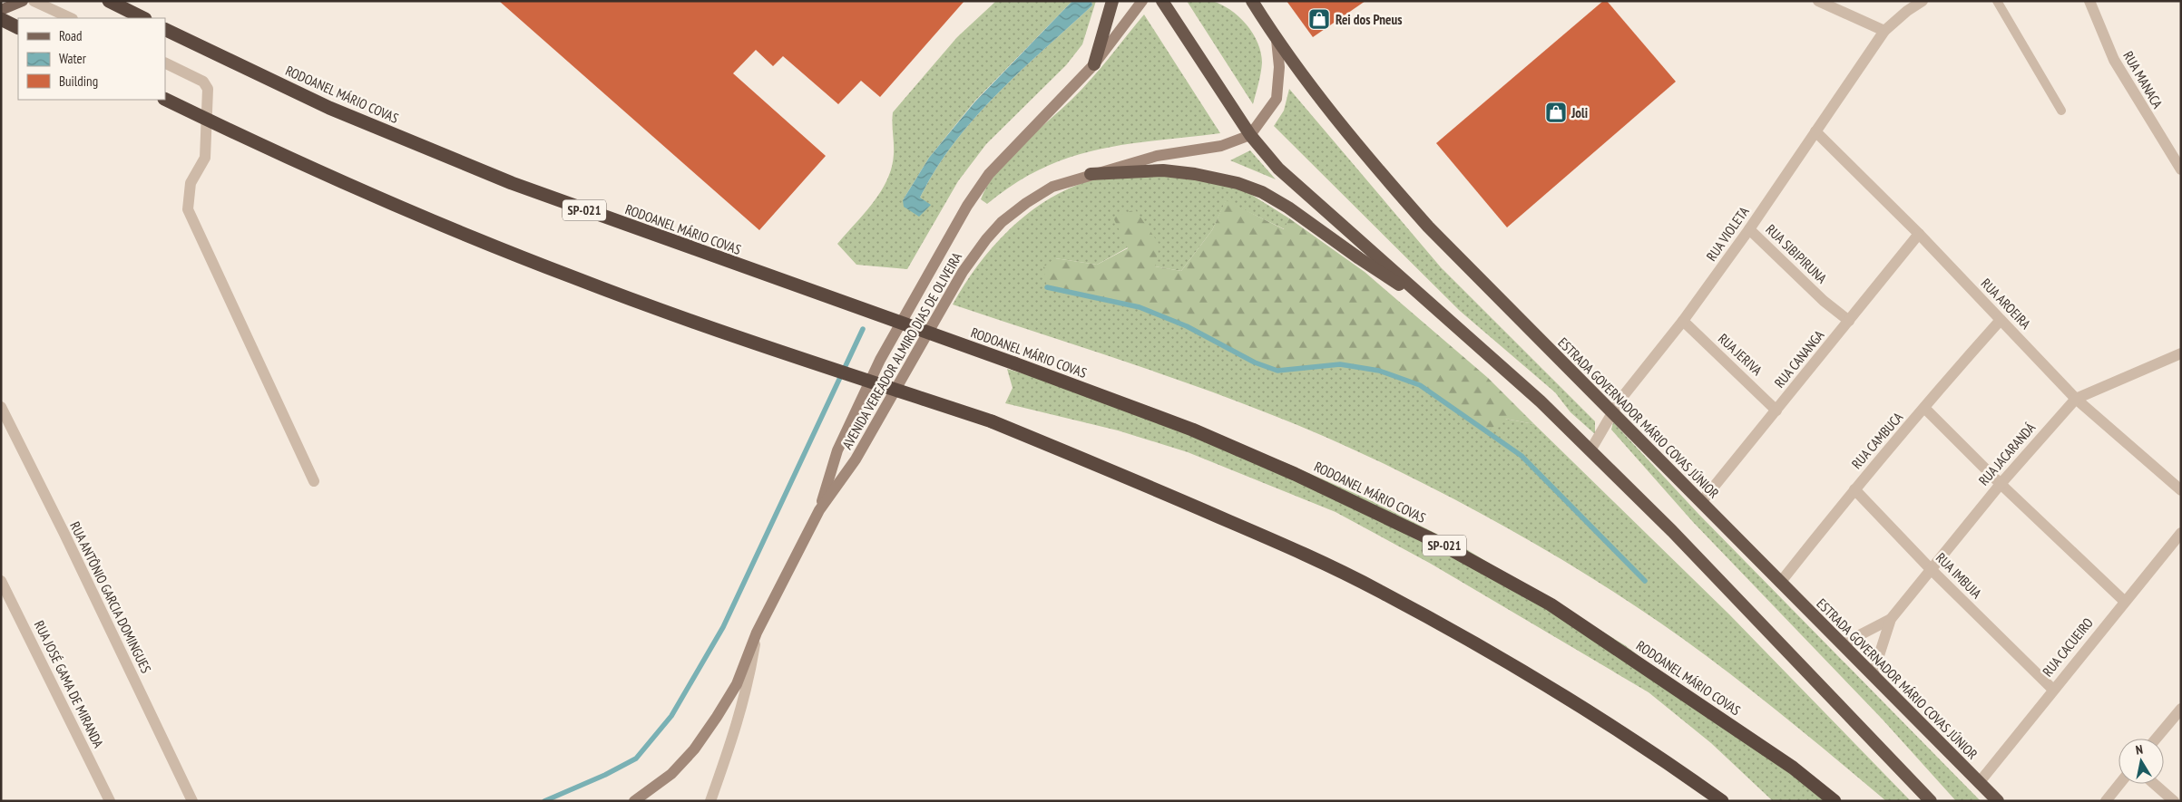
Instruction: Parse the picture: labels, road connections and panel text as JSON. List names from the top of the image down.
{
  "streets": {
    "highway": ["RODOANEL MÁRIO COVAS", "SP-021", "ESTRADA GOVERNADOR MÁRIO COVAS JÚNIOR"],
    "main road": ["AVENIDA VEREADOR ALMIRO DIAS DE OLIVEIRA"],
    "street": [
      "RUA MANACA",
      "RUA VIOLETA",
      "RUA SIBIPIRUNA",
      "RUA AROEIRA",
      "RUA JERIVA",
      "RUA CANANGA",
      "RUA CAMBUCA",
      "RUA JACARANDÁ",
      "RUA IMBUIA",
      "RUA ANTÔNIO GARCIA DOMINGUES",
      "RUA CACUEIRO",
      "RUA JOSÉ GAMA DE MIRANDA"
    ]
  },
  "crossings": [
    ["RUA VIOLETA", "RUA SIBIPIRUNA"],
    ["RUA VIOLETA", "RUA AROEIRA"],
    ["RUA VIOLETA", "RUA JERIVA"],
    ["RUA VIOLETA", "ESTRADA GOVERNADOR MÁRIO COVAS JÚNIOR"],
    ["RUA SIBIPIRUNA", "RUA CANANGA"],
    ["RUA AROEIRA", "RUA CANANGA"],
    ["RUA AROEIRA", "RUA CAMBUCA"],
    ["RUA AROEIRA", "RUA JACARANDÁ"],
    ["RUA JERIVA", "RUA CANANGA"],
    ["RUA CANANGA", "ESTRADA GOVERNADOR MÁRIO COVAS JÚNIOR"],
    ["ESTRADA GOVERNADOR MÁRIO COVAS JÚNIOR", "RUA CAMBUCA"],
    ["ESTRADA GOVERNADOR MÁRIO COVAS JÚNIOR", "RUA JACARANDÁ"],
    ["ESTRADA GOVERNADOR MÁRIO COVAS JÚNIOR", "RUA CACUEIRO"],
    ["RUA CAMBUCA", "RUA IMBUIA"],
    ["RUA JACARANDÁ", "RUA IMBUIA"],
    ["RUA IMBUIA", "RUA CACUEIRO"]
  ],
  "places": {
    "shop": ["Rei dos Pneus", "Joli"]
  },
  "legend": ["Road", "Water", "Building"],
  "north": "top"
}
